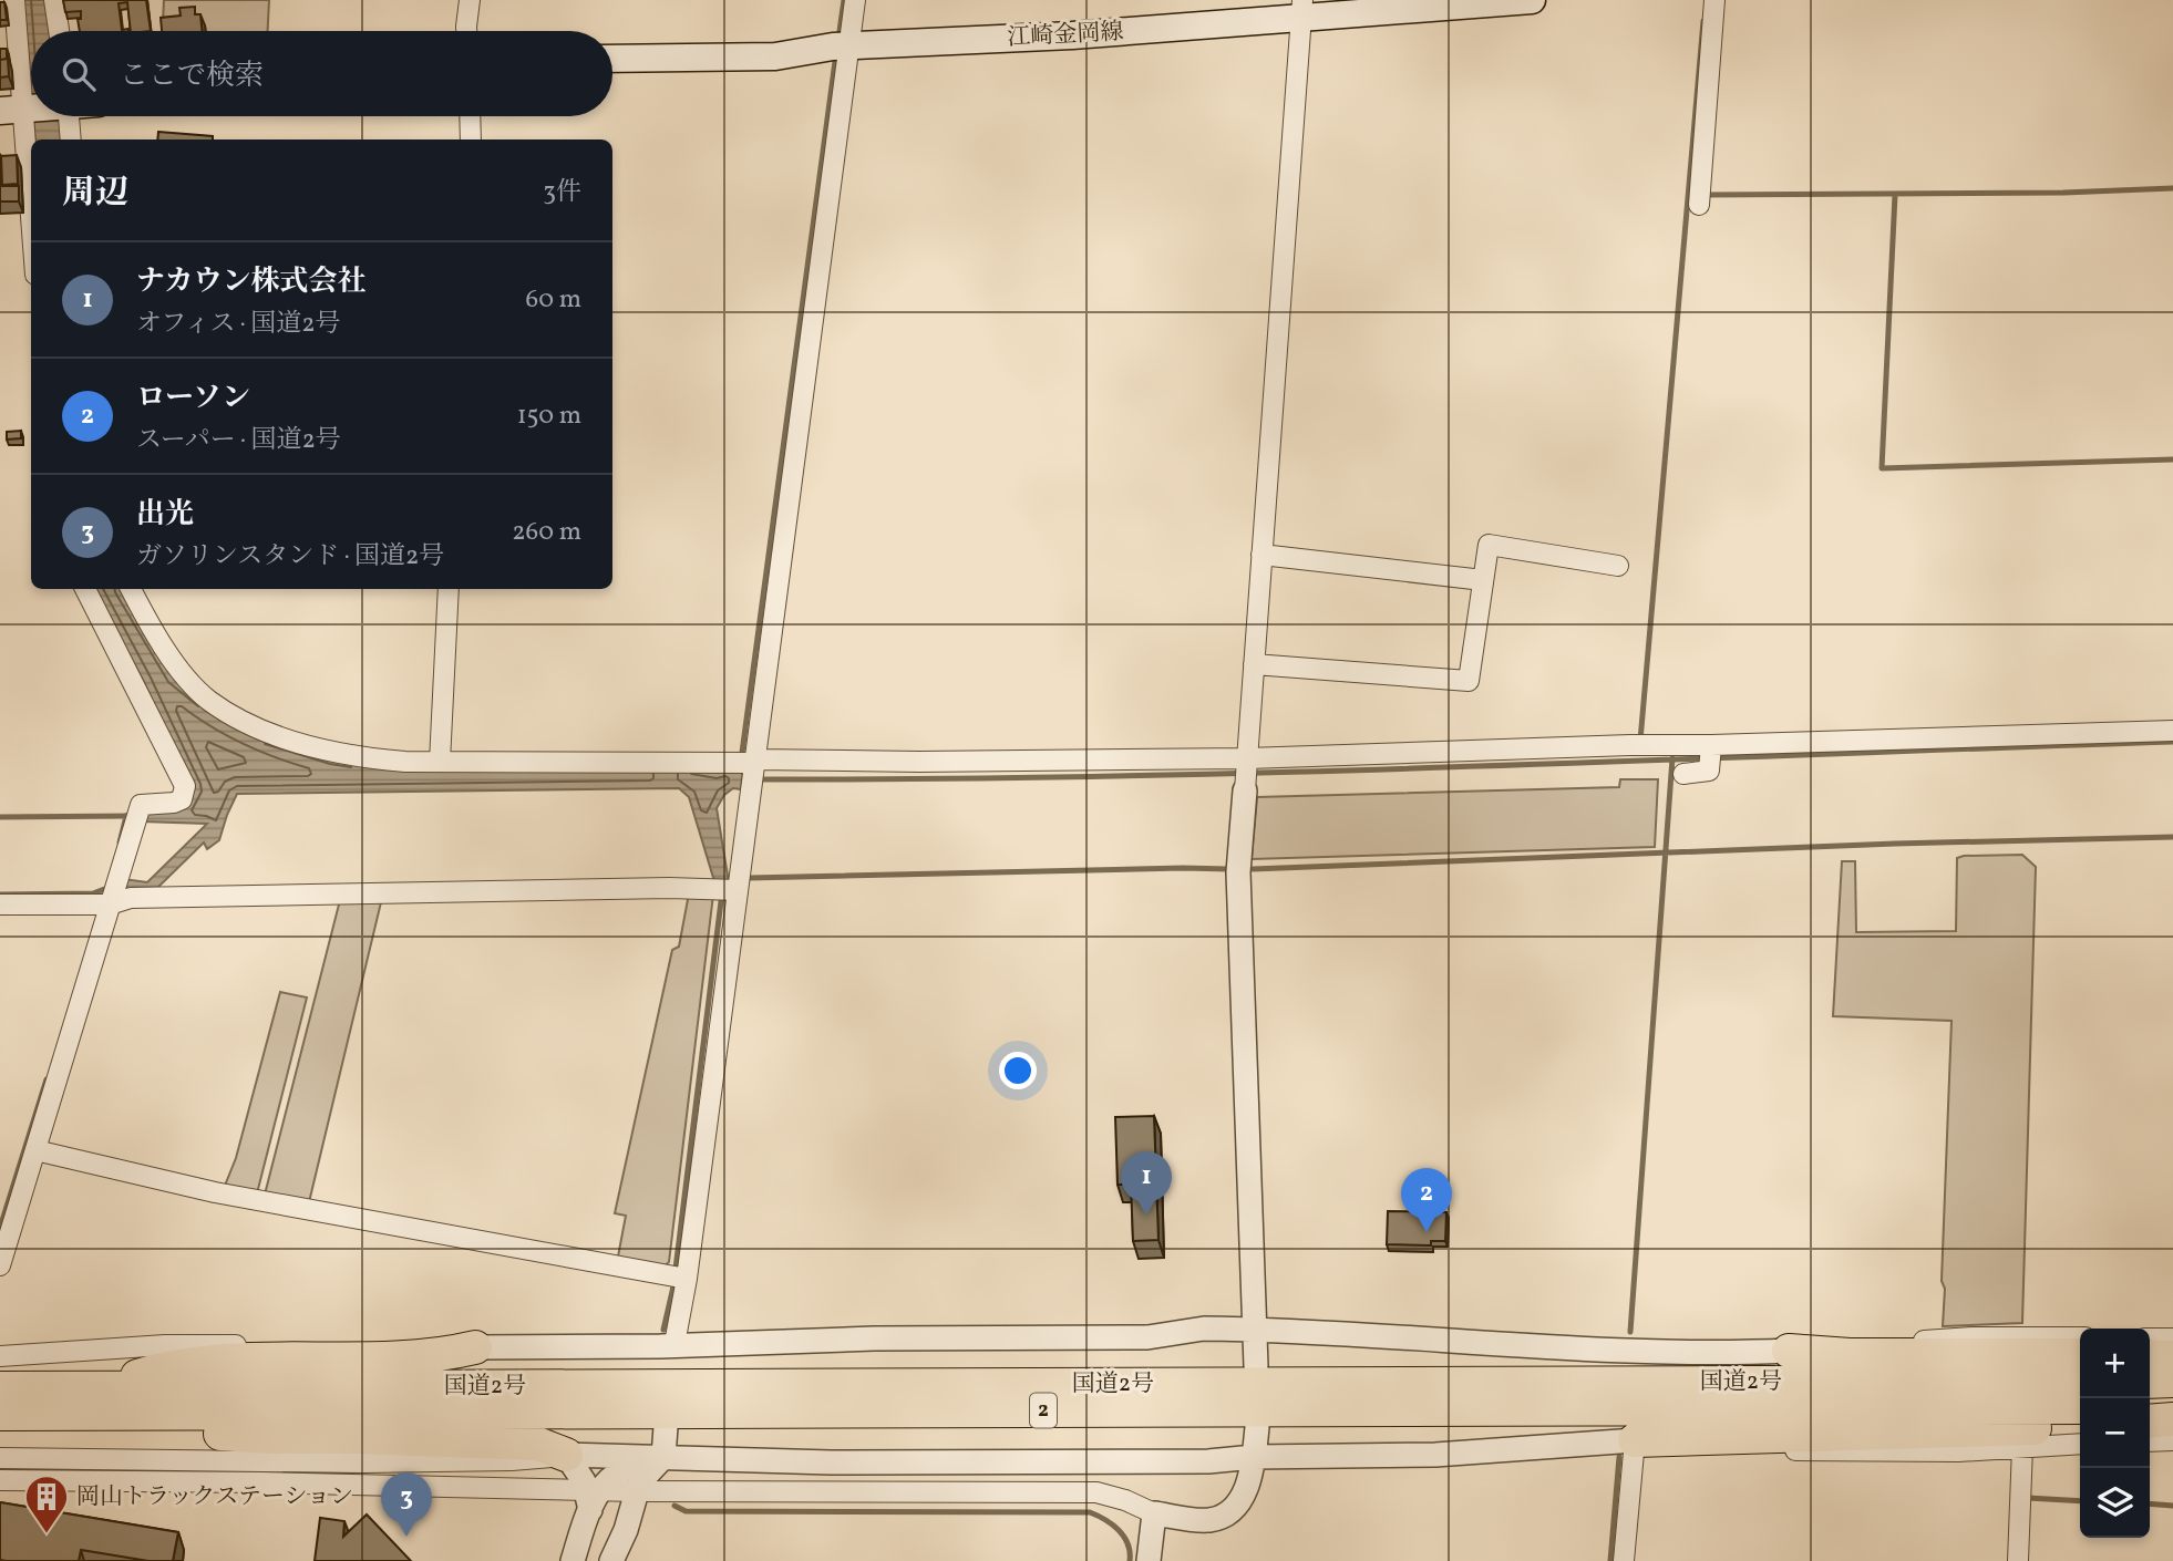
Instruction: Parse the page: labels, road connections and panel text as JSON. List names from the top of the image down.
{
  "streets": {
    "highway": ["国道2号", "2"],
    "main road": ["江崎金岡線"]
  },
  "places": {
    "building": ["岡山トラックステーション"]
  },
  "page": {
    "search": "ここで検索",
    "heading": ["周辺", "3件"],
    "list": [
      {
        "mark": "1",
        "name": "ナカウン株式会社",
        "note": "オフィス · 国道2号",
        "value": "60 m"
      },
      {
        "mark": "2",
        "name": "ローソン",
        "note": "スーパー · 国道2号",
        "value": "150 m"
      },
      {
        "mark": "3",
        "name": "出光",
        "note": "ガソリンスタンド · 国道2号",
        "value": "260 m"
      }
    ],
    "pins": ["1", "2", "3"],
    "map_buttons": ["+", "−"]
  }
}
